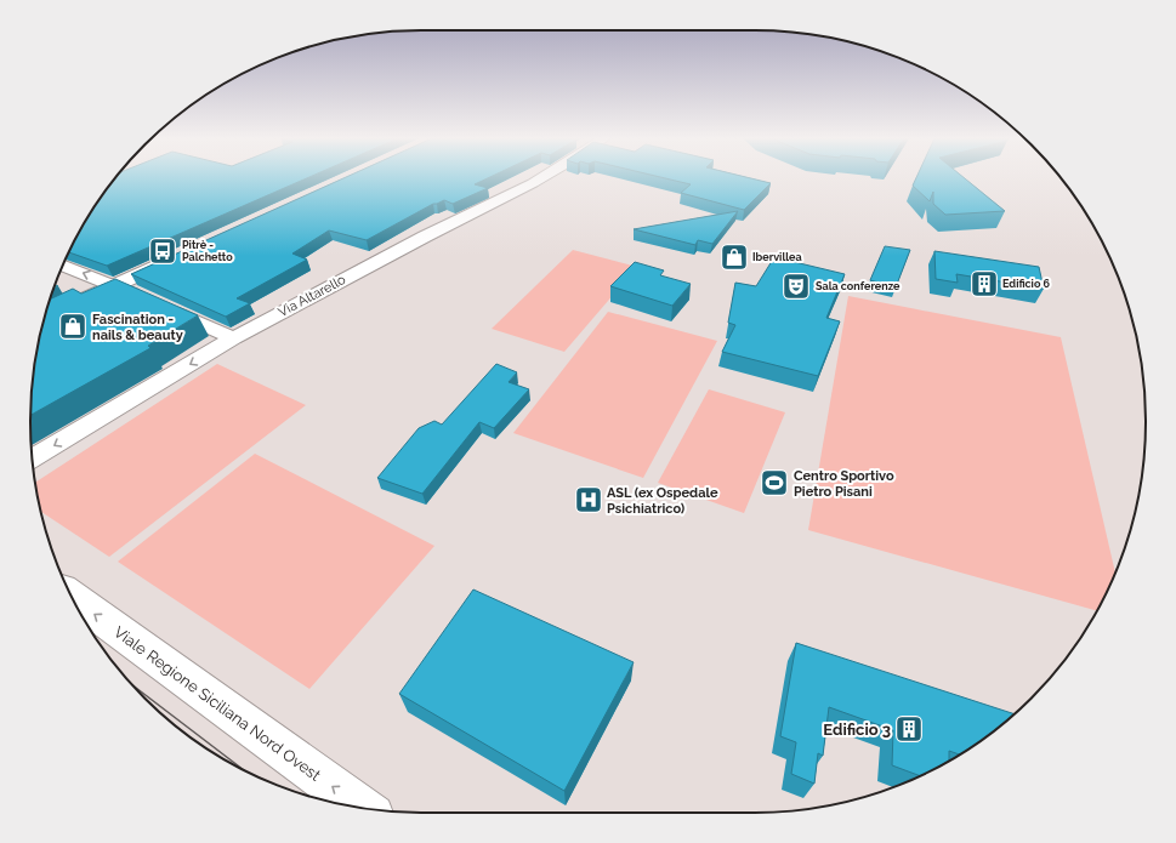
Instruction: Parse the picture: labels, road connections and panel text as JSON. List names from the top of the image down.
{
  "streets": {
    "street": ["Via Altarello", "Viale Regione Siciliana Nord Ovest"]
  },
  "one_way": ["Viale Regione Siciliana Nord Ovest"],
  "places": {
    "bus stop": ["Pitrè - Palchetto"],
    "shop": ["Ibervillea", "Fascination - nails & beauty"],
    "building": ["Edificio 6", "Edificio 3"],
    "theatre": ["Sala conferenze"],
    "sports": ["Centro Sportivo Pietro Pisani"],
    "hospital": ["ASL (ex Ospedale Psichiatrico)"]
  }
}
